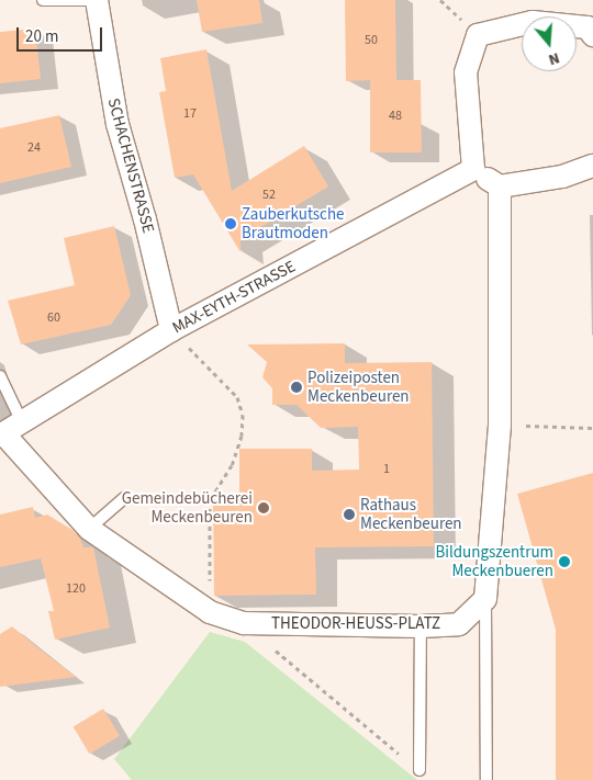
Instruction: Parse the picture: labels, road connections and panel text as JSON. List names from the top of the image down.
{
  "streets": {
    "street": ["SCHACHENSTRASSE", "MAX-EYTH-STRASSE", "THEODOR-HEUSS-PLATZ"]
  },
  "crossings": [
    ["SCHACHENSTRASSE", "MAX-EYTH-STRASSE"],
    ["MAX-EYTH-STRASSE", "THEODOR-HEUSS-PLATZ"]
  ],
  "places": [
    "Zauberkutsche Brautmoden",
    "Polizeiposten Meckenbeuren",
    "Gemeindebücherei Meckenbeuren",
    "Rathaus Meckenbeuren",
    "Bildungszentrum Meckenbueren"
  ],
  "house_numbers": [
    "50",
    "17",
    "48",
    "24",
    "52",
    "60",
    "1",
    "120"
  ],
  "scale_bar": "20 m",
  "north": "bottom"
}
